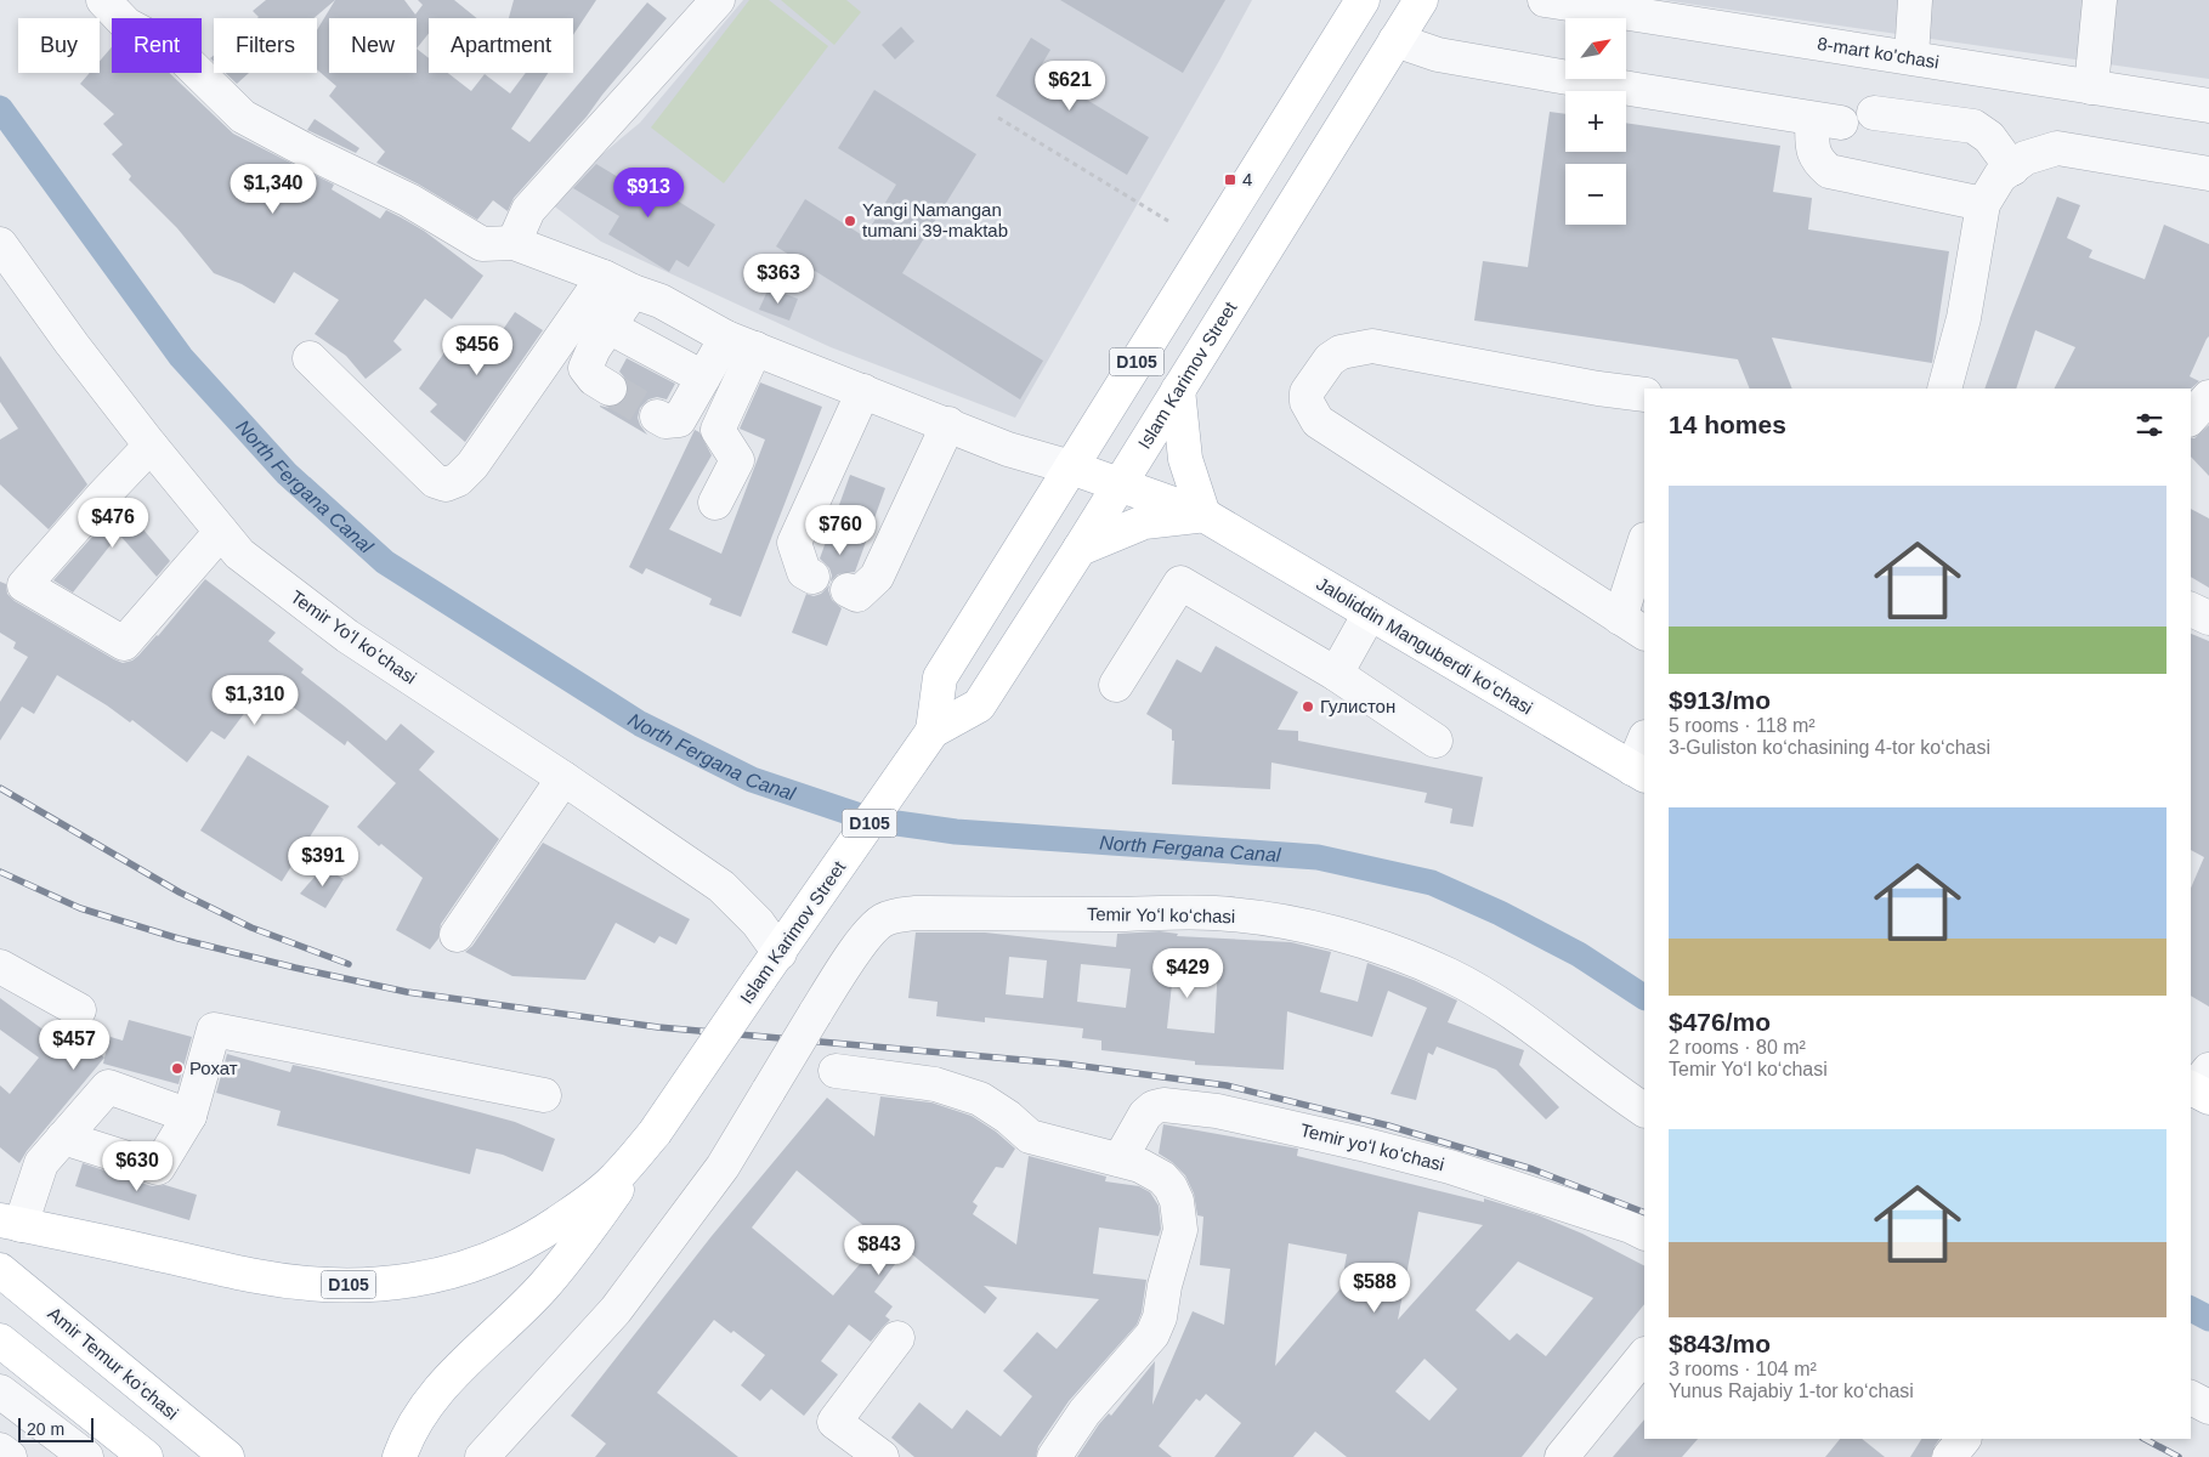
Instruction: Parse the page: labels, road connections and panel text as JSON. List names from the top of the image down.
{
  "streets": {
    "main road": [
      "D105",
      "Islam Karimov Street",
      "Jaloliddin Manguberdi koʻchasi",
      "Amir Temur koʻchasi"
    ],
    "street": ["8-mart ko'chasi", "Temir Yoʻl koʻchasi", "Temir yoʻl koʻchasi"]
  },
  "crossings": [
    ["D105", "Islam Karimov Street"],
    ["Islam Karimov Street", "Temir Yoʻl koʻchasi"],
    ["Islam Karimov Street", "Jaloliddin Manguberdi koʻchasi"]
  ],
  "water": ["North Fergana Canal"],
  "places": {
    "transit": ["4"],
    "other": ["Yangi Namangan tumani 39-maktab", "Гулистон", "Рохат"]
  },
  "scale_bar": "20 m",
  "north": "top right",
  "page": {
    "map_buttons": ["+", "−"],
    "chip": [
      "Buy",
      "Rent",
      "Filters",
      "New",
      "Apartment"
    ],
    "price": [
      "$621",
      "$1,340",
      "$913",
      "$363",
      "$456",
      "$476",
      "$760",
      "$1,310",
      "$391",
      "$429",
      "$457",
      "$630",
      "$843",
      "$588"
    ],
    "heading": "14 homes",
    "list": [
      {
        "name": "$913/mo",
        "note": "5 rooms · 118 m² · 3-Guliston koʻchasining 4-tor koʻchasi"
      },
      {
        "name": "$476/mo",
        "note": "2 rooms · 80 m² · Temir Yoʻl koʻchasi"
      },
      {
        "name": "$843/mo",
        "note": "3 rooms · 104 m² · Yunus Rajabiy 1-tor koʻchasi"
      }
    ],
    "scale": "20 m"
  }
}
